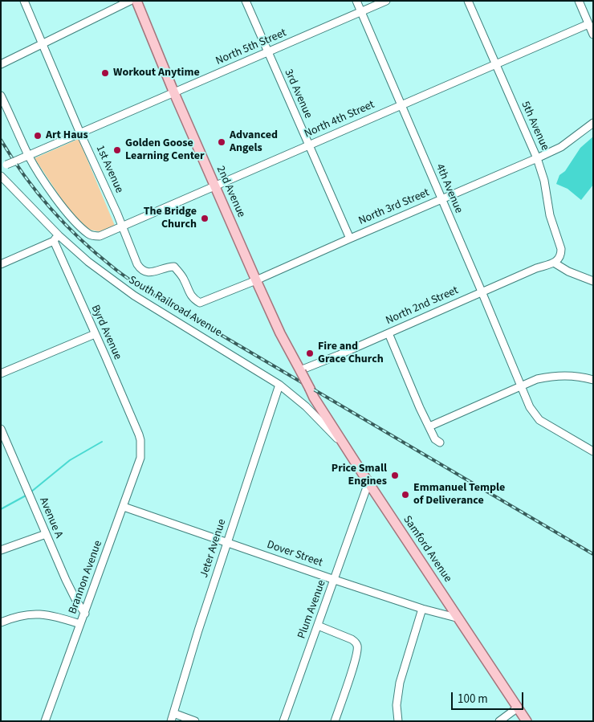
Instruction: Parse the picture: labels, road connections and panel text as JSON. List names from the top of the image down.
{
  "streets": {
    "main road": ["2nd Avenue", "Samford Avenue"],
    "street": [
      "North 5th Street",
      "3rd Avenue",
      "North 4th Street",
      "5th Avenue",
      "1st Avenue",
      "4th Avenue",
      "North 3rd Street",
      "North 2nd Street",
      "South Railroad Avenue",
      "Byrd Avenue",
      "Avenue A",
      "Jeter Avenue",
      "Dover Street",
      "Brannon Avenue",
      "Plum Avenue"
    ]
  },
  "crossings": [
    ["North 5th Street", "3rd Avenue"],
    ["North 5th Street", "North 4th Street"],
    ["North 5th Street", "1st Avenue"],
    ["North 5th Street", "4th Avenue"],
    ["North 5th Street", "2nd Avenue"],
    ["3rd Avenue", "North 4th Street"],
    ["3rd Avenue", "North 3rd Street"],
    ["North 4th Street", "5th Avenue"],
    ["North 4th Street", "1st Avenue"],
    ["North 4th Street", "4th Avenue"],
    ["North 4th Street", "2nd Avenue"],
    ["5th Avenue", "North 3rd Street"],
    ["5th Avenue", "North 2nd Street"],
    ["1st Avenue", "North 3rd Street"],
    ["4th Avenue", "North 3rd Street"],
    ["4th Avenue", "North 2nd Street"],
    ["2nd Avenue", "North 3rd Street"],
    ["2nd Avenue", "North 2nd Street"],
    ["2nd Avenue", "Samford Avenue"],
    ["South Railroad Avenue", "Byrd Avenue"],
    ["South Railroad Avenue", "Jeter Avenue"],
    ["South Railroad Avenue", "Samford Avenue"],
    ["Byrd Avenue", "Brannon Avenue"],
    ["Avenue A", "Brannon Avenue"],
    ["Jeter Avenue", "Dover Street"],
    ["Samford Avenue", "Dover Street"],
    ["Samford Avenue", "Plum Avenue"],
    ["Dover Street", "Brannon Avenue"],
    ["Dover Street", "Plum Avenue"]
  ],
  "places": [
    "Workout Anytime",
    "Art Haus",
    "Advanced Angels",
    "Golden Goose Learning Center",
    "The Bridge Church",
    "Fire and Grace Church",
    "Price Small Engines",
    "Emmanuel Temple of Deliverance"
  ],
  "scale_bar": "100 m"
}
